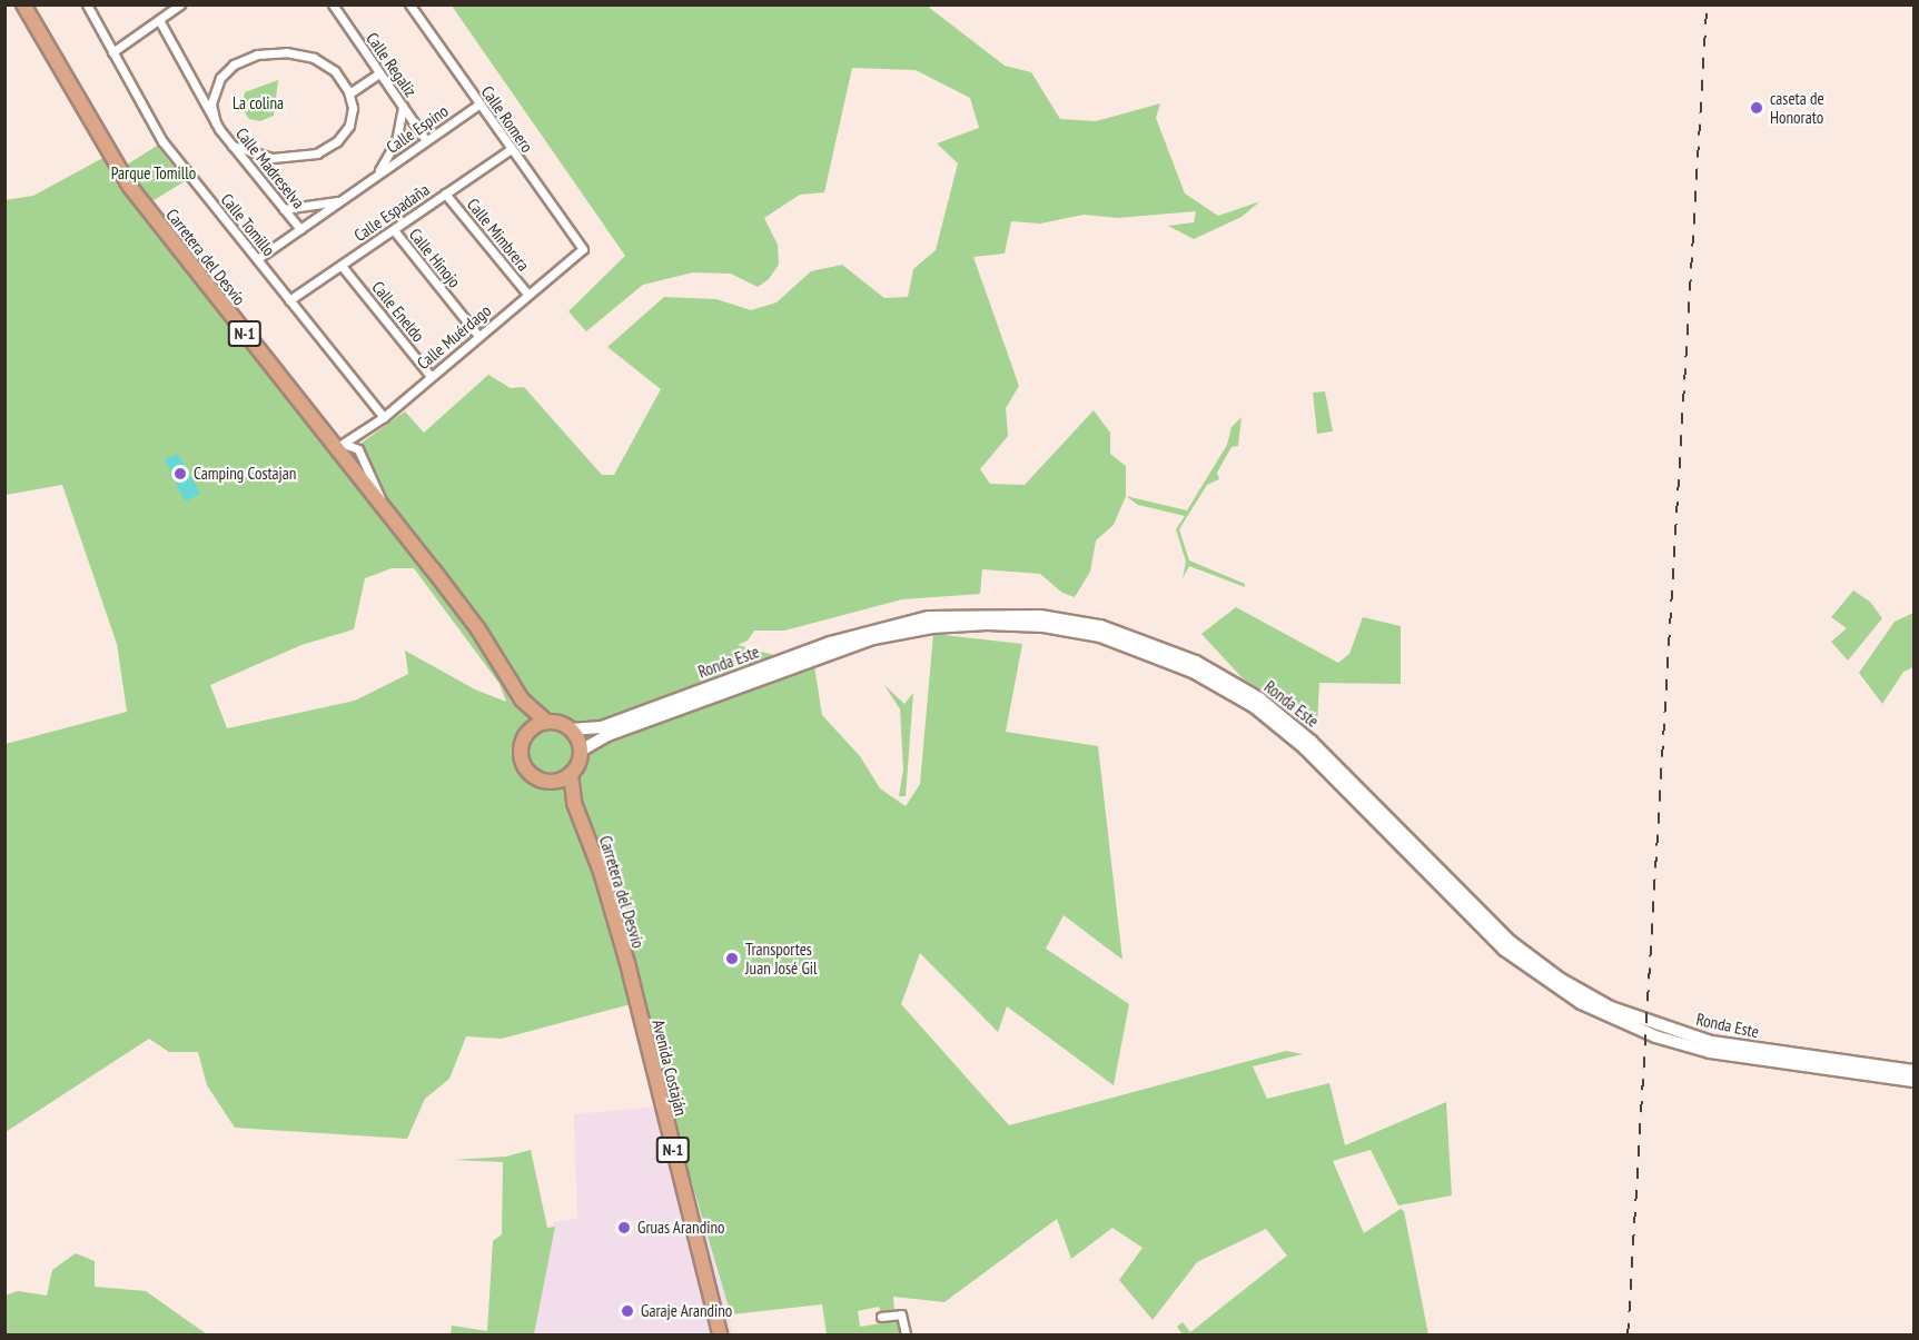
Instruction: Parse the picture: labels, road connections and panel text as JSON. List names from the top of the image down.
{
  "streets": {
    "highway": ["Carretera del Desvío", "N-1", "Avenida Costaján"],
    "main road": ["Ronda Este"],
    "street": [
      "Calle Regaliz",
      "Calle Romero",
      "Calle Espino",
      "Calle Madreselva",
      "Calle Espadaña",
      "Calle Tomillo",
      "Calle Mimbrera",
      "Calle Hinojo",
      "Calle Eneldo",
      "Calle Muérdago"
    ]
  },
  "crossings": [
    ["Calle Regaliz", "Calle Espino"],
    ["Calle Romero", "Calle Espino"],
    ["Calle Romero", "Calle Espadaña"],
    ["Calle Romero", "Calle Muérdago"],
    ["Calle Espino", "Calle Madreselva"],
    ["Calle Espino", "Calle Tomillo"],
    ["Calle Espadaña", "Calle Tomillo"],
    ["Calle Espadaña", "Calle Mimbrera"],
    ["Calle Espadaña", "Calle Hinojo"],
    ["Calle Espadaña", "Calle Eneldo"],
    ["Calle Tomillo", "Calle Muérdago"],
    ["Calle Mimbrera", "Calle Muérdago"],
    ["Carretera del Desvío", "N-1"],
    ["Carretera del Desvío", "Calle Muérdago"],
    ["Carretera del Desvío", "Ronda Este"],
    ["Carretera del Desvío", "Avenida Costaján"],
    ["Calle Hinojo", "Calle Muérdago"],
    ["Calle Eneldo", "Calle Muérdago"],
    ["N-1", "Ronda Este"]
  ],
  "parks": ["La colina", "Parque Tomillo"],
  "places": [
    "caseta de Honorato",
    "Camping Costajan",
    "Transportes Juan José Gil",
    "Gruas Arandino",
    "Garaje Arandino"
  ]
}
